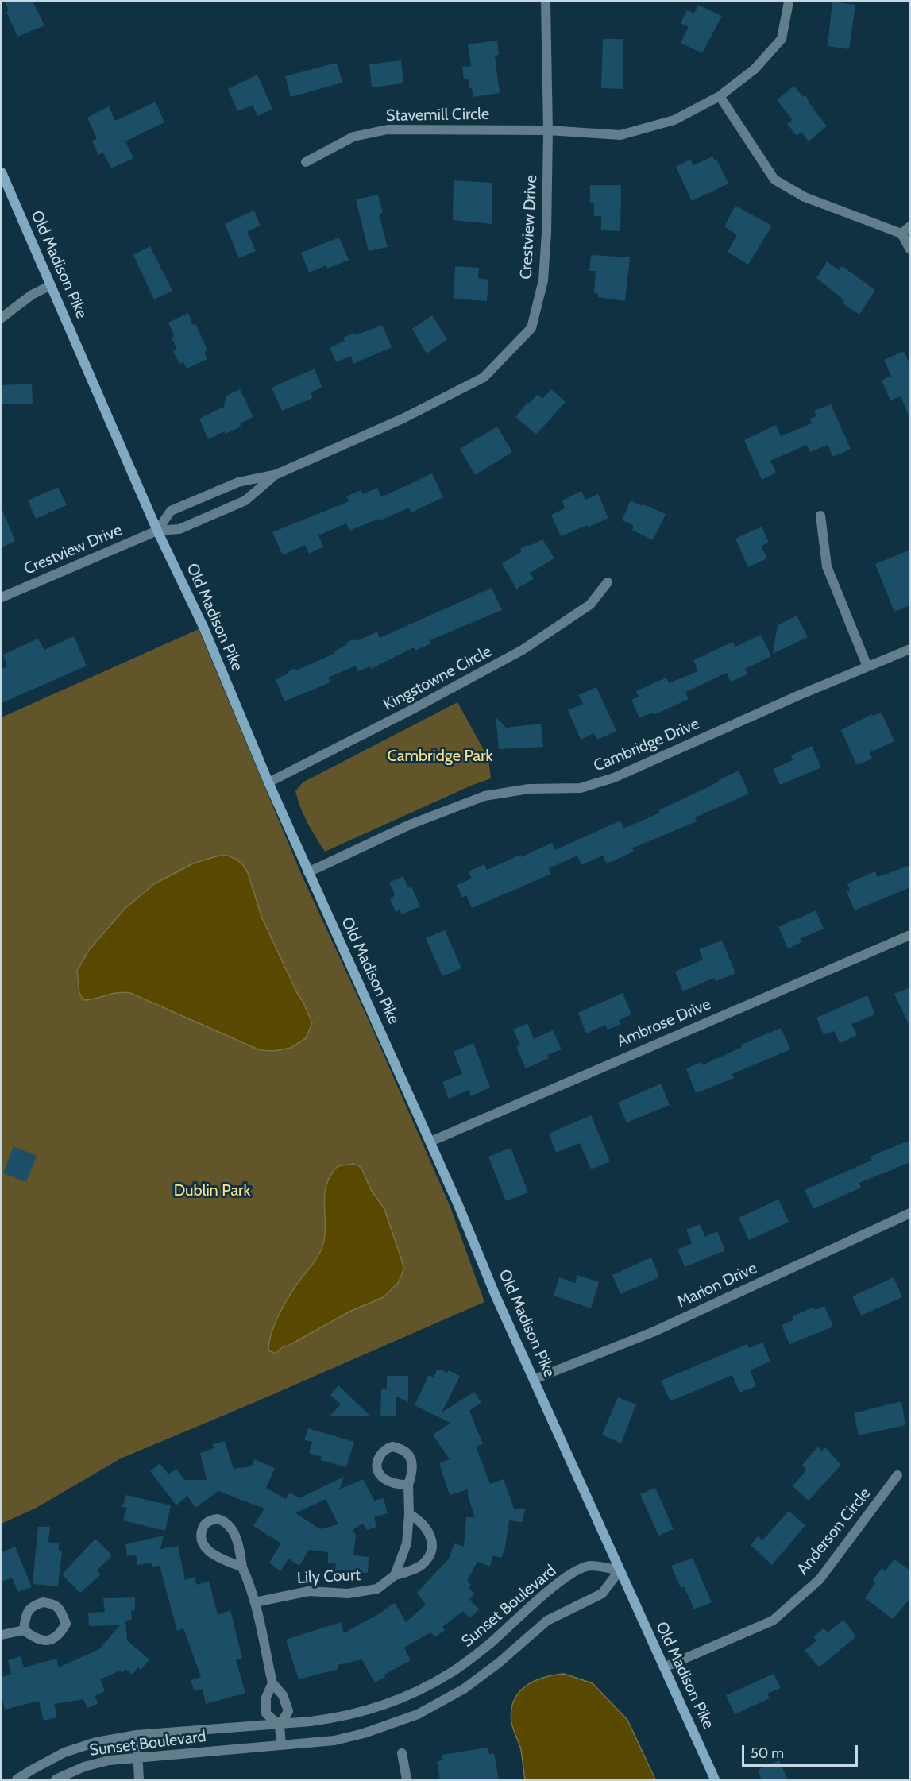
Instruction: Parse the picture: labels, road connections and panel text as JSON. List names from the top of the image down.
{
  "streets": {
    "main road": ["Old Madison Pike"],
    "street": [
      "Stavemill Circle",
      "Crestview Drive",
      "Kingstowne Circle",
      "Cambridge Drive",
      "Ambrose Drive",
      "Marion Drive",
      "Anderson Circle",
      "Lily Court",
      "Sunset Boulevard"
    ]
  },
  "crossings": [
    ["Stavemill Circle", "Crestview Drive"],
    ["Crestview Drive", "Old Madison Pike"],
    ["Old Madison Pike", "Kingstowne Circle"],
    ["Old Madison Pike", "Cambridge Drive"],
    ["Old Madison Pike", "Ambrose Drive"],
    ["Old Madison Pike", "Marion Drive"],
    ["Old Madison Pike", "Anderson Circle"],
    ["Old Madison Pike", "Sunset Boulevard"]
  ],
  "parks": ["Cambridge Park", "Dublin Park"],
  "scale_bar": "50 m"
}
